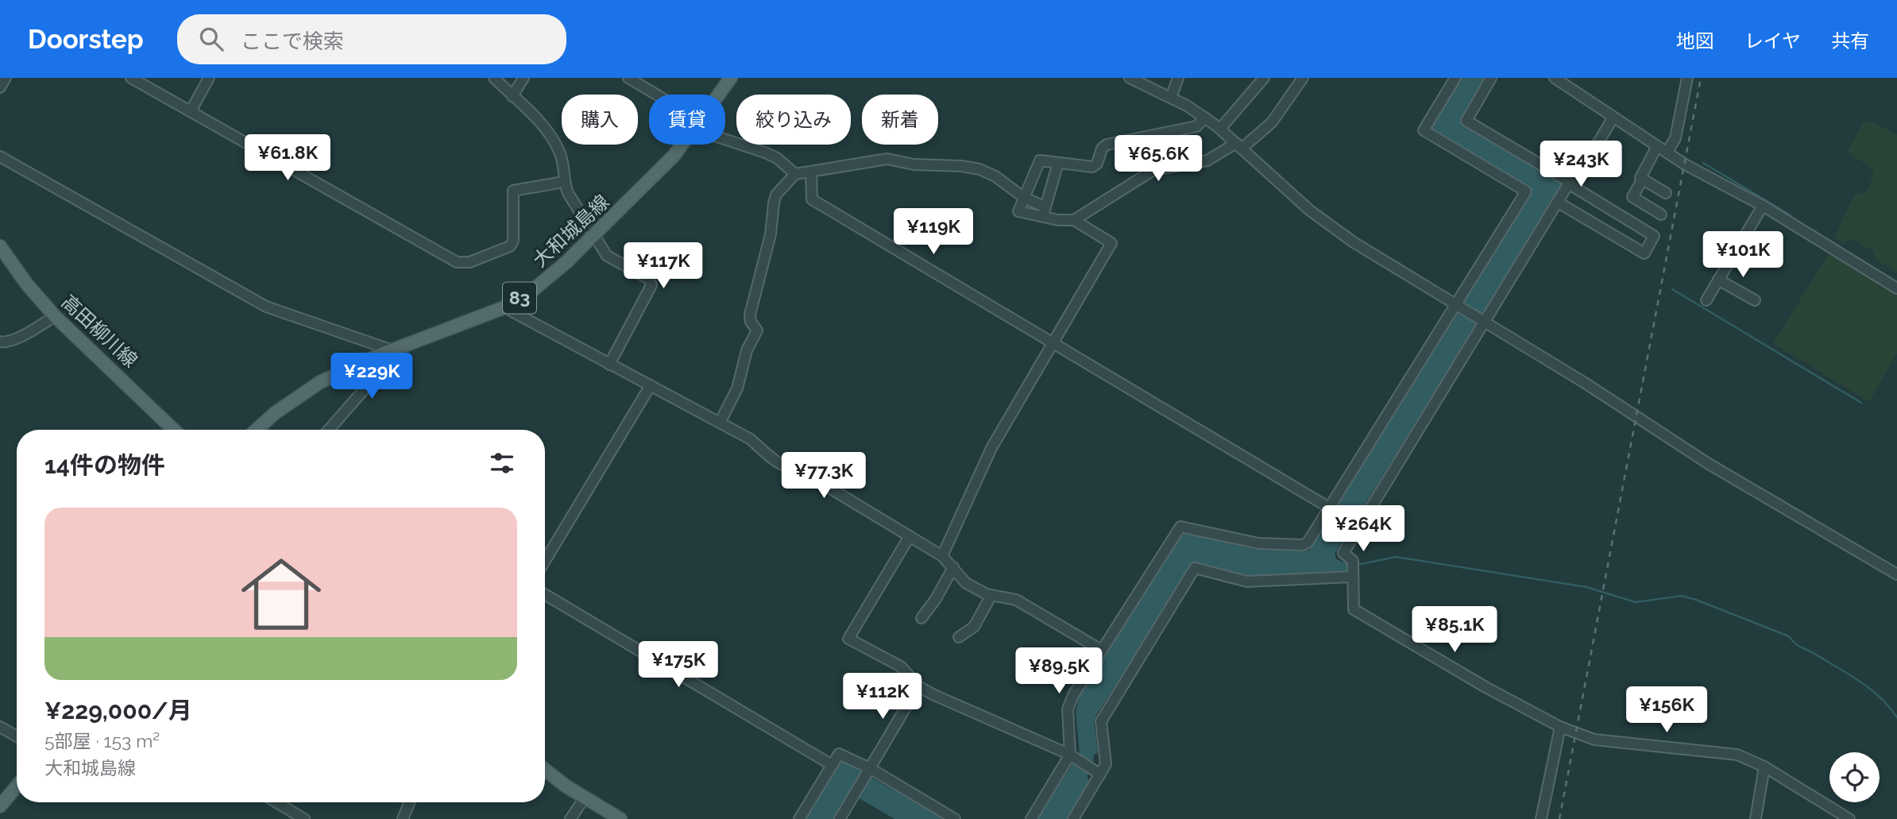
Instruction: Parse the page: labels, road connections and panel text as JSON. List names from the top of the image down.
{
  "streets": {
    "main road": ["大和城島線", "83", "高田柳川線"]
  },
  "page": {
    "header": "Doorstep",
    "search": "ここで検索",
    "nav": ["地図", "レイヤ", "共有"],
    "chip": [
      "購入",
      "賃貸",
      "絞り込み",
      "新着"
    ],
    "price": [
      "¥61.8K",
      "¥65.6K",
      "¥243K",
      "¥119K",
      "¥101K",
      "¥117K",
      "¥229K",
      "¥77.3K",
      "¥264K",
      "¥85.1K",
      "¥175K",
      "¥89.5K",
      "¥112K",
      "¥156K"
    ],
    "heading": "14件の物件",
    "list": [
      {
        "name": "¥229,000/月",
        "note": "5部屋 · 153 m² · 大和城島線"
      }
    ]
  }
}
